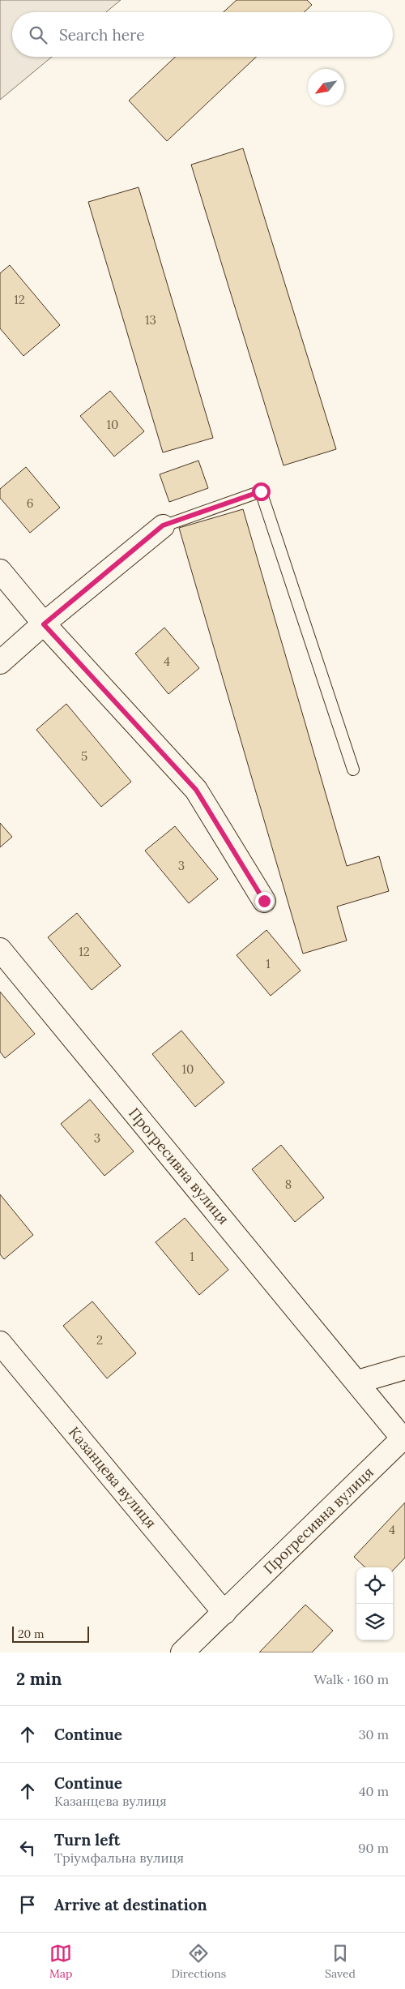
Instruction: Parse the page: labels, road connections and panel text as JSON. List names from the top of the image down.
{
  "streets": {
    "street": ["Прогресивна вулиця", "Казанцева вулиця"]
  },
  "crossings": [
    ["Прогресивна вулиця", "Казанцева вулиця"]
  ],
  "house_numbers": [
    "12",
    "13",
    "10",
    "6",
    "4",
    "5",
    "3",
    "12",
    "1",
    "10",
    "3",
    "8",
    "1",
    "2",
    "4"
  ],
  "scale_bar": "20 m",
  "north": "bottom left",
  "page": {
    "search": "Search here",
    "scale": "20 m",
    "heading": ["2 min", "Walk · 160 m"],
    "list": [
      ["Continue", "30 m"],
      ["Continue", "Казанцева вулиця", "40 m"],
      ["Turn left", "Тріумфальна вулиця", "90 m"],
      "Arrive at destination"
    ],
    "nav": ["Map", "Directions", "Saved"]
  }
}
